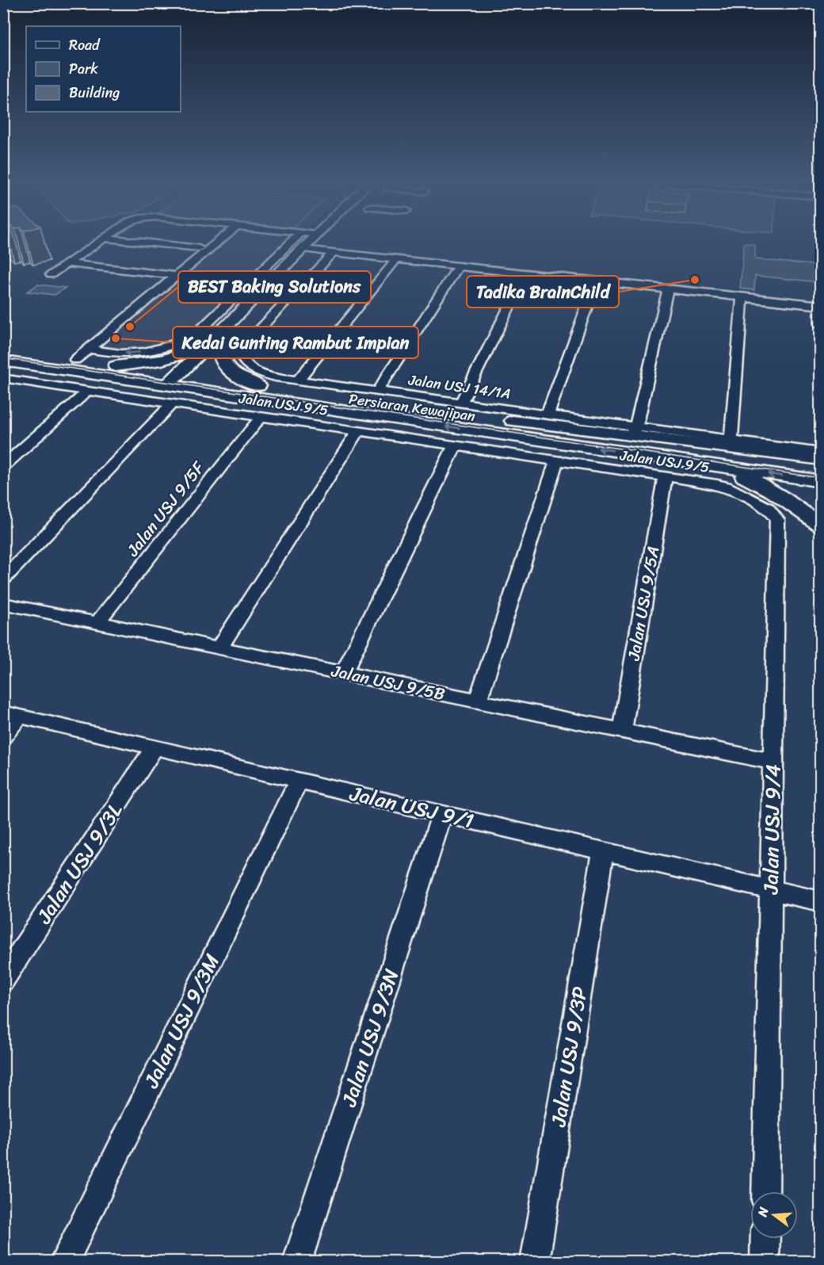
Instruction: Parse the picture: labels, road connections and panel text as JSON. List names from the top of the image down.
{
  "streets": {
    "main road": ["Persiaran Kewajipan"],
    "street": [
      "Jalan USJ 14/1A",
      "Jalan USJ 9/5",
      "Jalan USJ 9/5F",
      "Jalan USJ 9/5A",
      "Jalan USJ 9/5B",
      "Jalan USJ 9/1",
      "Jalan USJ 9/4",
      "Jalan USJ 9/3L",
      "Jalan USJ 9/3M",
      "Jalan USJ 9/3N",
      "Jalan USJ 9/3P"
    ]
  },
  "crossings": [
    ["Jalan USJ 14/1A", "Persiaran Kewajipan"],
    ["Jalan USJ 9/5", "Persiaran Kewajipan"],
    ["Jalan USJ 9/5", "Jalan USJ 9/5F"],
    ["Jalan USJ 9/5", "Jalan USJ 9/5A"],
    ["Jalan USJ 9/5", "Jalan USJ 9/4"],
    ["Persiaran Kewajipan", "Jalan USJ 9/4"],
    ["Jalan USJ 9/5F", "Jalan USJ 9/5B"],
    ["Jalan USJ 9/5A", "Jalan USJ 9/5B"],
    ["Jalan USJ 9/5B", "Jalan USJ 9/4"],
    ["Jalan USJ 9/1", "Jalan USJ 9/4"],
    ["Jalan USJ 9/1", "Jalan USJ 9/3L"],
    ["Jalan USJ 9/1", "Jalan USJ 9/3M"],
    ["Jalan USJ 9/1", "Jalan USJ 9/3N"],
    ["Jalan USJ 9/1", "Jalan USJ 9/3P"]
  ],
  "places": ["Tadika BrainChild", "BEST Baking Solutions", "Kedai Gunting Rambut Impian"],
  "legend": ["Road", "Park", "Building"],
  "north": "left"
}
